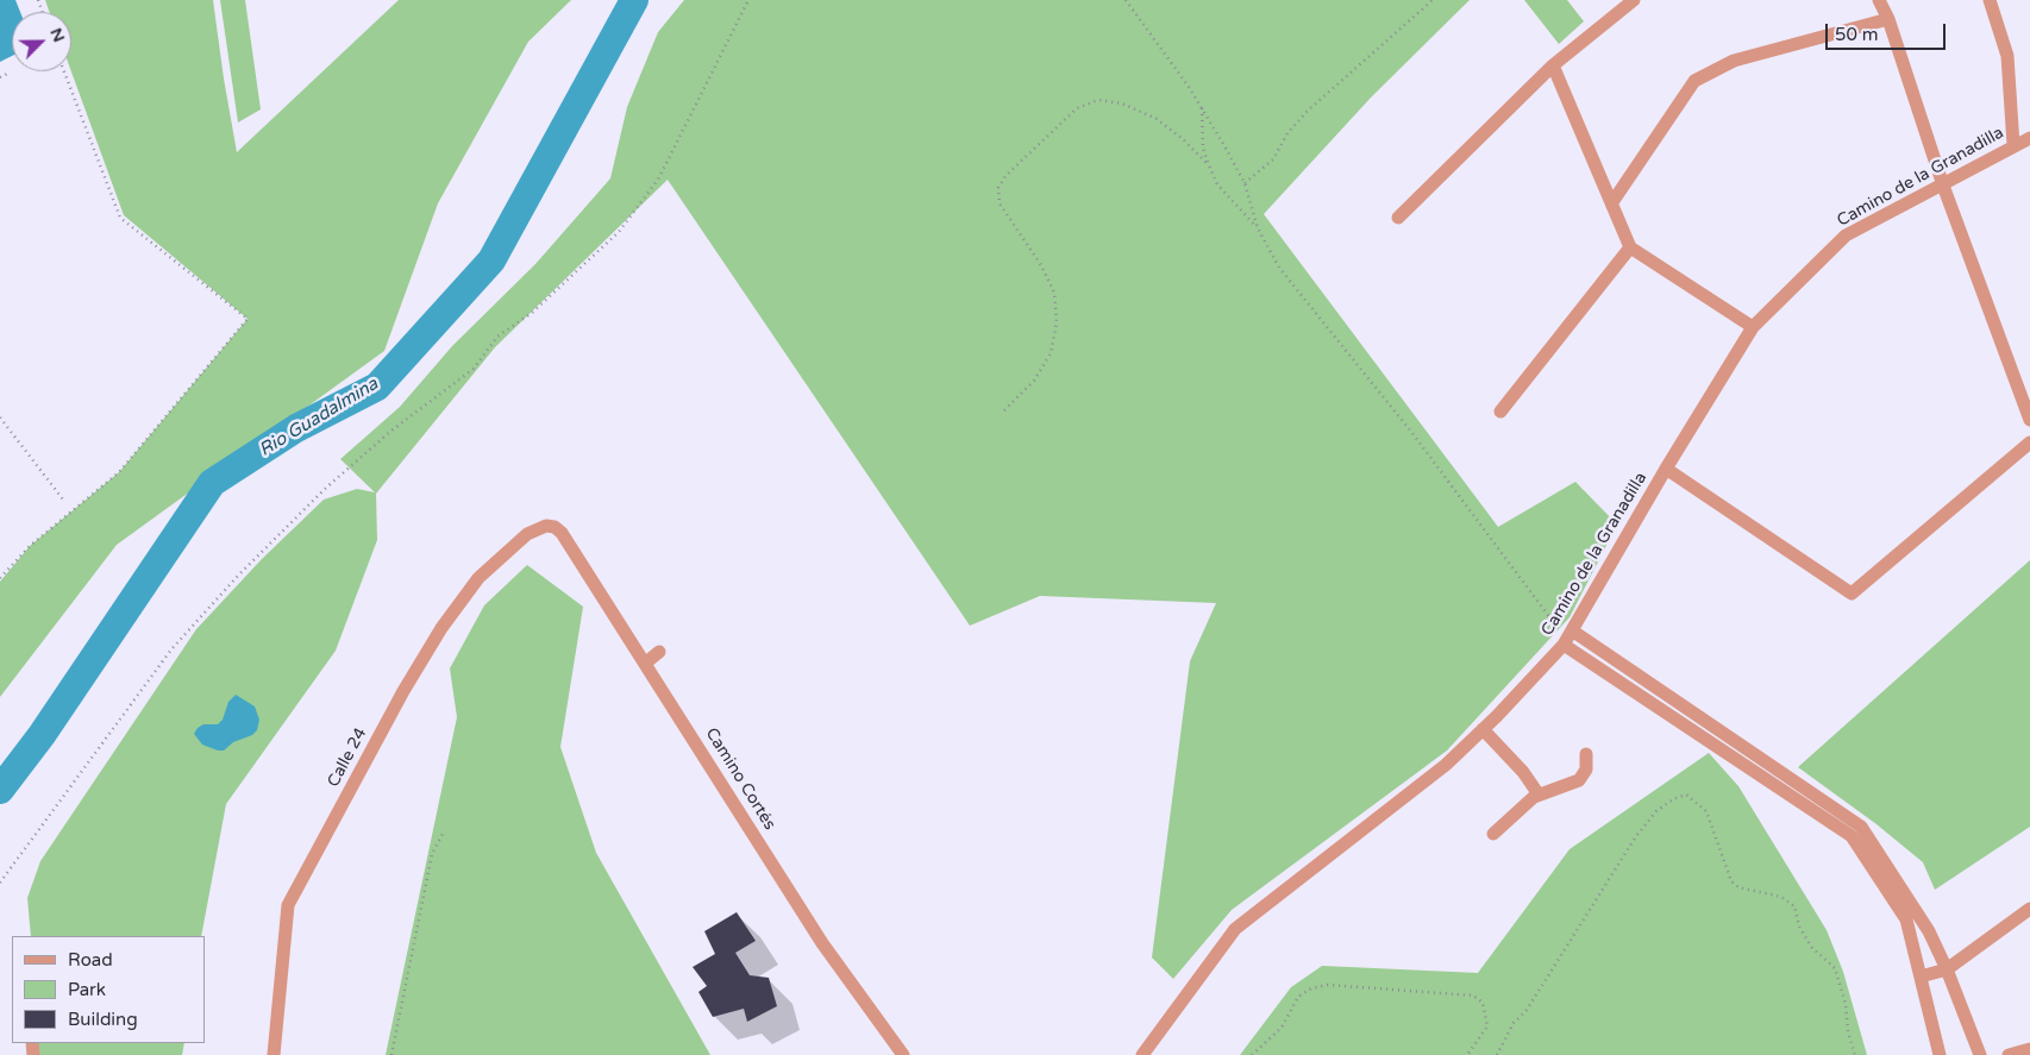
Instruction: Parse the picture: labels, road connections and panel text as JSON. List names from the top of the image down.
{
  "streets": {
    "street": ["Camino de la Granadilla", "Calle 24", "Camino Cortés"]
  },
  "crossings": [
    ["Calle 24", "Camino Cortés"]
  ],
  "water": ["Rio Guadalmina"],
  "legend": ["Road", "Park", "Building"],
  "scale_bar": "50 m",
  "north": "top right"
}
